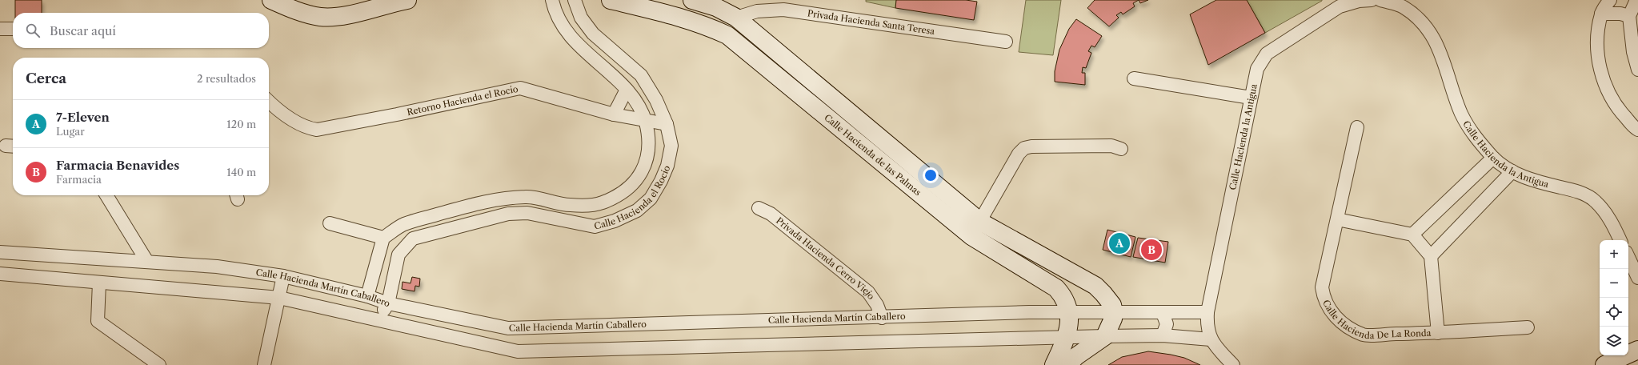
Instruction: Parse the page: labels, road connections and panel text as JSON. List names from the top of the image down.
{
  "streets": {
    "main road": ["Calle Hacienda de las Palmas"],
    "street": [
      "Privada Hacienda Santa Teresa",
      "Retorno Hacienda el Rocío",
      "Calle Hacienda la Antigua",
      "Calle Hacienda el Rocío",
      "Privada Hacienda Cerro Viejo",
      "Calle Hacienda Martín Caballero",
      "Calle Hacienda De La Ronda"
    ]
  },
  "crossings": [
    ["Privada Hacienda Santa Teresa", "Calle Hacienda de las Palmas"],
    ["Retorno Hacienda el Rocío", "Calle Hacienda el Rocío"],
    ["Calle Hacienda la Antigua", "Calle Hacienda Martín Caballero"],
    ["Calle Hacienda de las Palmas", "Calle Hacienda Martín Caballero"],
    ["Calle Hacienda el Rocío", "Calle Hacienda Martín Caballero"],
    ["Privada Hacienda Cerro Viejo", "Calle Hacienda Martín Caballero"]
  ],
  "page": {
    "search": "Buscar aquí",
    "heading": ["Cerca", "2 resultados"],
    "list": [
      {
        "mark": "A",
        "name": "7-Eleven",
        "note": "Lugar",
        "value": "120 m"
      },
      {
        "mark": "B",
        "name": "Farmacia Benavides",
        "note": "Farmacia",
        "value": "140 m"
      }
    ],
    "pins": ["A", "B"],
    "map_buttons": ["+", "−"]
  }
}
